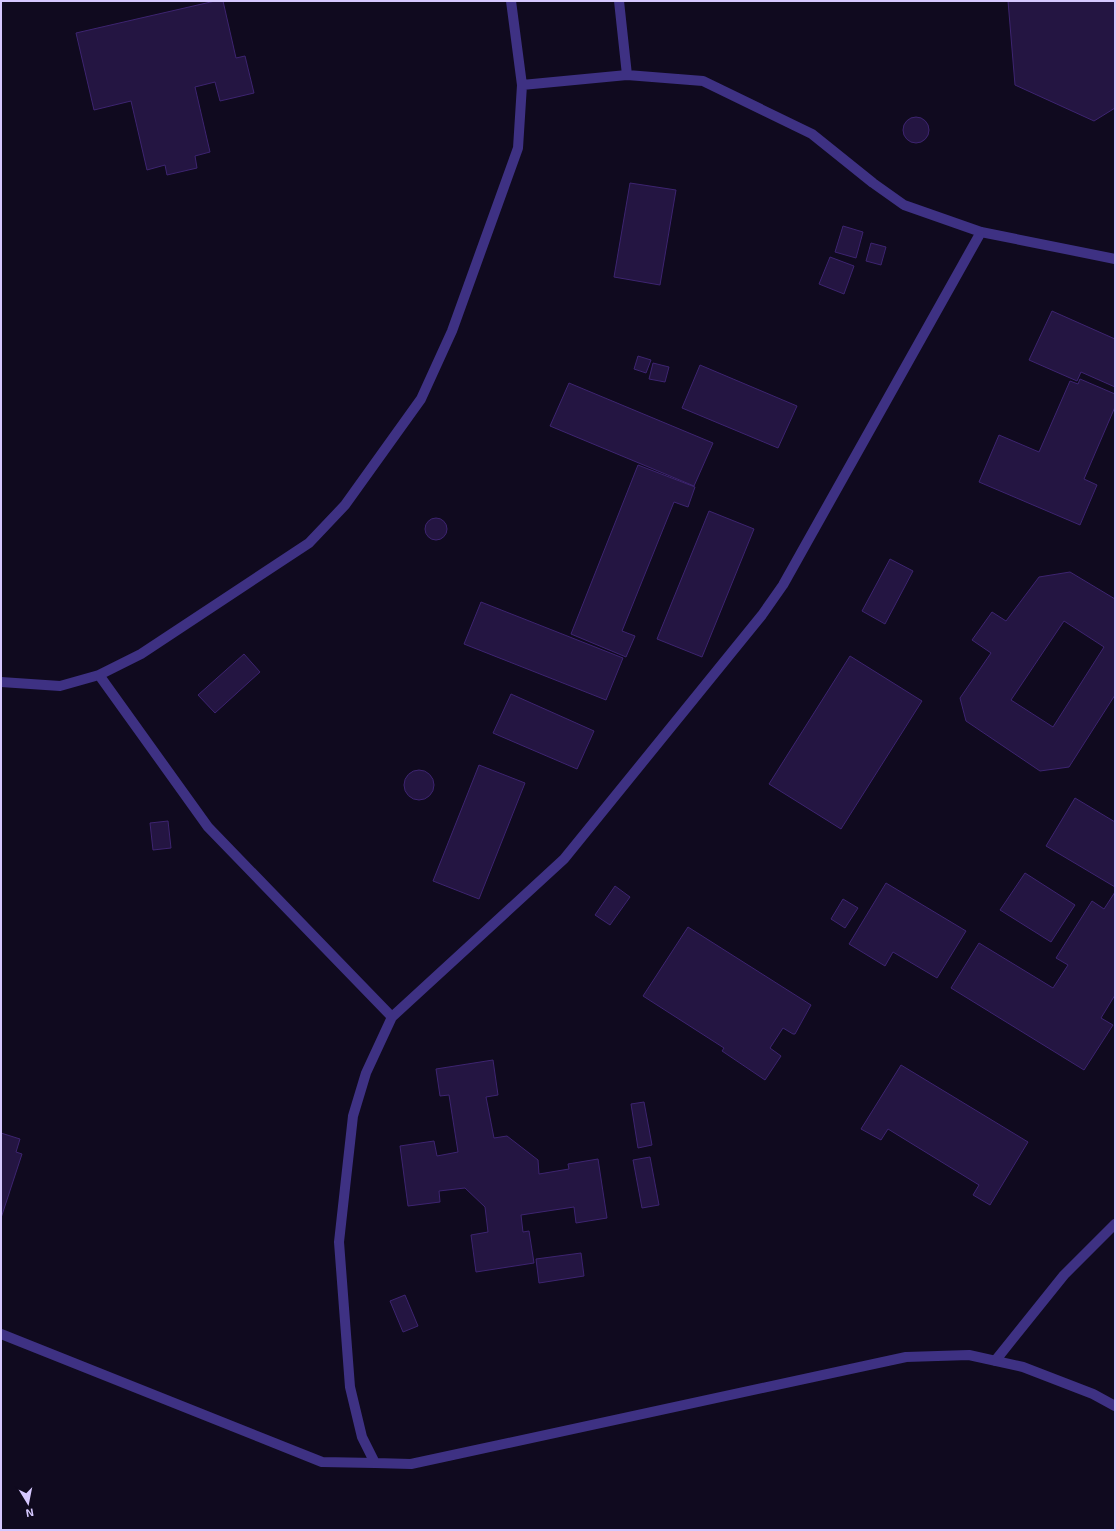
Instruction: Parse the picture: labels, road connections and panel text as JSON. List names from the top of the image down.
{
  "north": "bottom"
}
